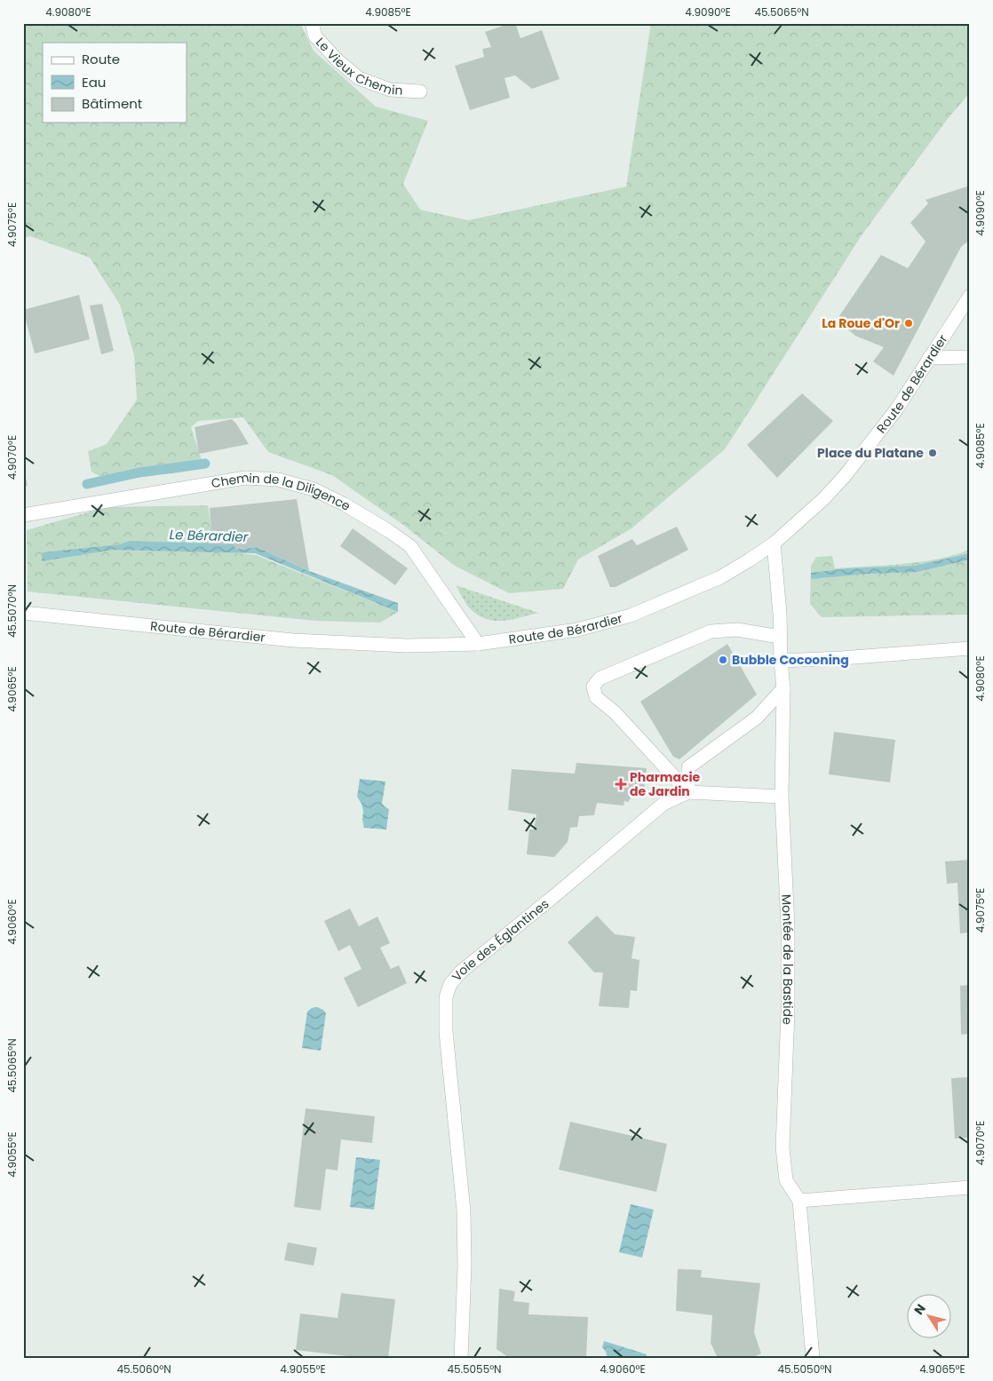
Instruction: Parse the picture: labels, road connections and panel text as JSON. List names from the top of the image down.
{
  "streets": {
    "street": [
      "Le Vieux Chemin",
      "Route de Bérardier",
      "Chemin de la Diligence",
      "Voie des Églantines",
      "Montée de la Bastide"
    ]
  },
  "crossings": [
    ["Route de Bérardier", "Chemin de la Diligence"],
    ["Route de Bérardier", "Montée de la Bastide"],
    ["Voie des Églantines", "Montée de la Bastide"]
  ],
  "water": ["Le Bérardier"],
  "places": {
    "other": ["La Roue d'Or", "Place du Platane", "Bubble Cocooning"],
    "health": ["Pharmacie de Jardin"]
  },
  "legend": ["Route", "Eau", "Bâtiment"],
  "north": "top left",
  "coordinates": [
    "4.9080°E",
    "4.9085°E",
    "4.9090°E",
    "45.5065°N",
    "4.9075°E",
    "4.9070°E",
    "45.5070°N",
    "4.9065°E",
    "4.9060°E",
    "4.9055°E",
    "45.5060°N",
    "45.5055°N",
    "45.5050°N"
  ]
}
